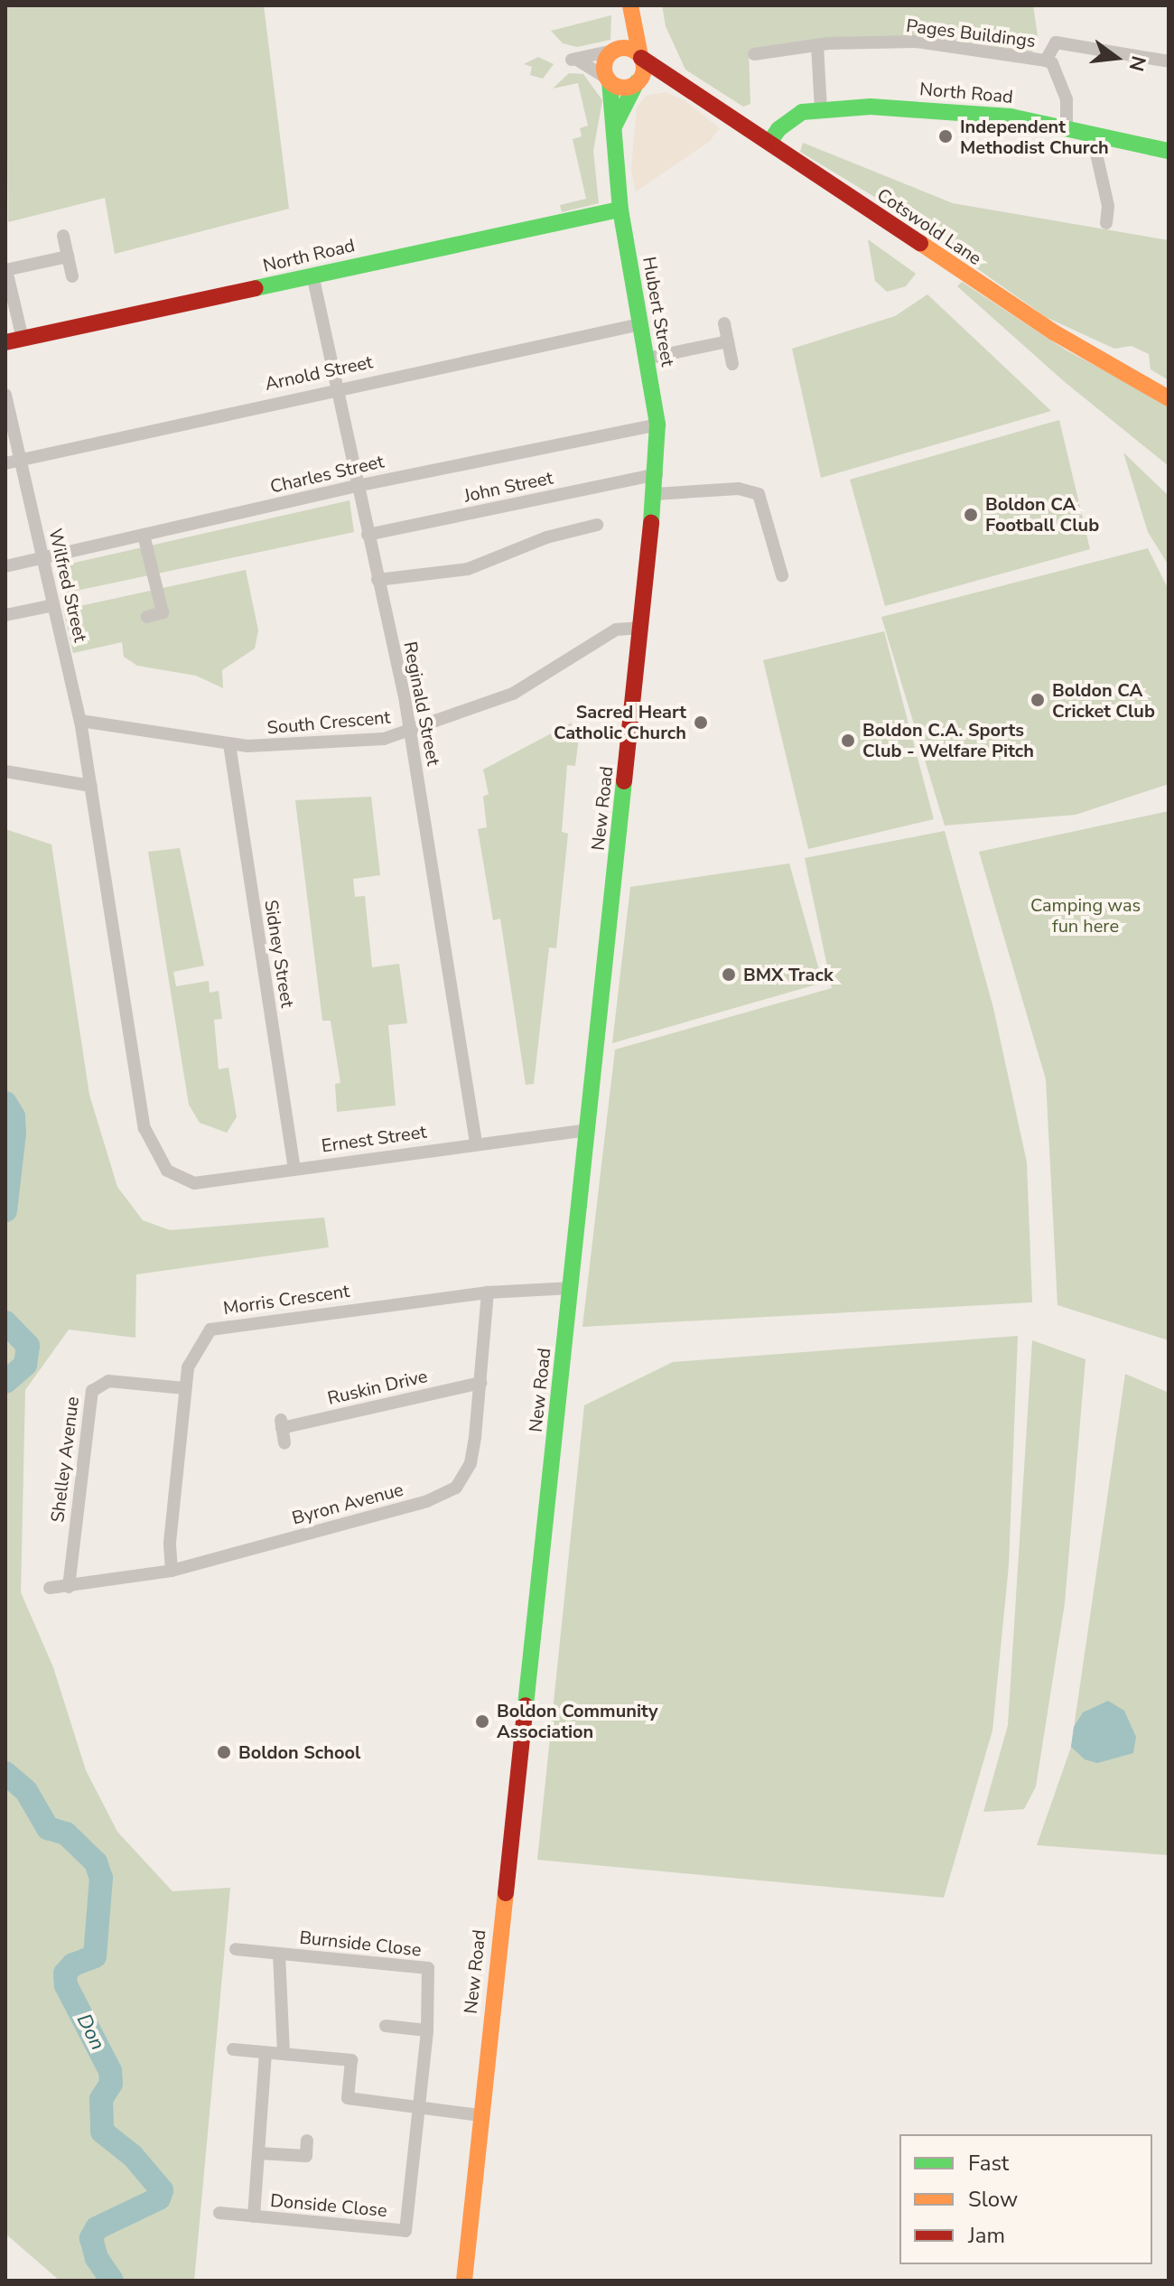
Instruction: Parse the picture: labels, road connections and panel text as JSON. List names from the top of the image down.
{
  "streets": {
    "main road": [
      "North Road",
      "Cotswold Lane",
      "Hubert Street",
      "New Road"
    ],
    "street": [
      "Pages Buildings",
      "Arnold Street",
      "Charles Street",
      "John Street",
      "Wilfred Street",
      "Reginald Street",
      "South Crescent",
      "Sidney Street",
      "Ernest Street",
      "Morris Crescent",
      "Ruskin Drive",
      "Shelley Avenue",
      "Byron Avenue",
      "Burnside Close",
      "Donside Close"
    ]
  },
  "crossings": [
    ["Pages Buildings", "North Road"],
    ["North Road", "Cotswold Lane"],
    ["North Road", "Hubert Street"],
    ["North Road", "Reginald Street"],
    ["Cotswold Lane", "Hubert Street"],
    ["Hubert Street", "Arnold Street"],
    ["Hubert Street", "Charles Street"],
    ["Hubert Street", "John Street"],
    ["Hubert Street", "New Road"],
    ["Arnold Street", "Wilfred Street"],
    ["Arnold Street", "Reginald Street"],
    ["Charles Street", "Wilfred Street"],
    ["Charles Street", "Reginald Street"],
    ["John Street", "Reginald Street"],
    ["Wilfred Street", "South Crescent"],
    ["Wilfred Street", "Ernest Street"],
    ["Reginald Street", "South Crescent"],
    ["Reginald Street", "Ernest Street"],
    ["South Crescent", "New Road"],
    ["South Crescent", "Sidney Street"],
    ["New Road", "Ernest Street"],
    ["New Road", "Morris Crescent"],
    ["Sidney Street", "Ernest Street"],
    ["Morris Crescent", "Shelley Avenue"],
    ["Morris Crescent", "Byron Avenue"],
    ["Ruskin Drive", "Byron Avenue"],
    ["Shelley Avenue", "Byron Avenue"],
    ["Burnside Close", "Donside Close"]
  ],
  "water": ["Don"],
  "parks": ["Camping was fun here"],
  "places": [
    "Independent Methodist Church",
    "Boldon CA Football Club",
    "Boldon CA Cricket Club",
    "Sacred Heart Catholic Church",
    "Boldon C.A. Sports Club - Welfare Pitch",
    "BMX Track",
    "Boldon Community Association",
    "Boldon School"
  ],
  "legend": ["Fast", "Slow", "Jam"],
  "north": "right"
}
